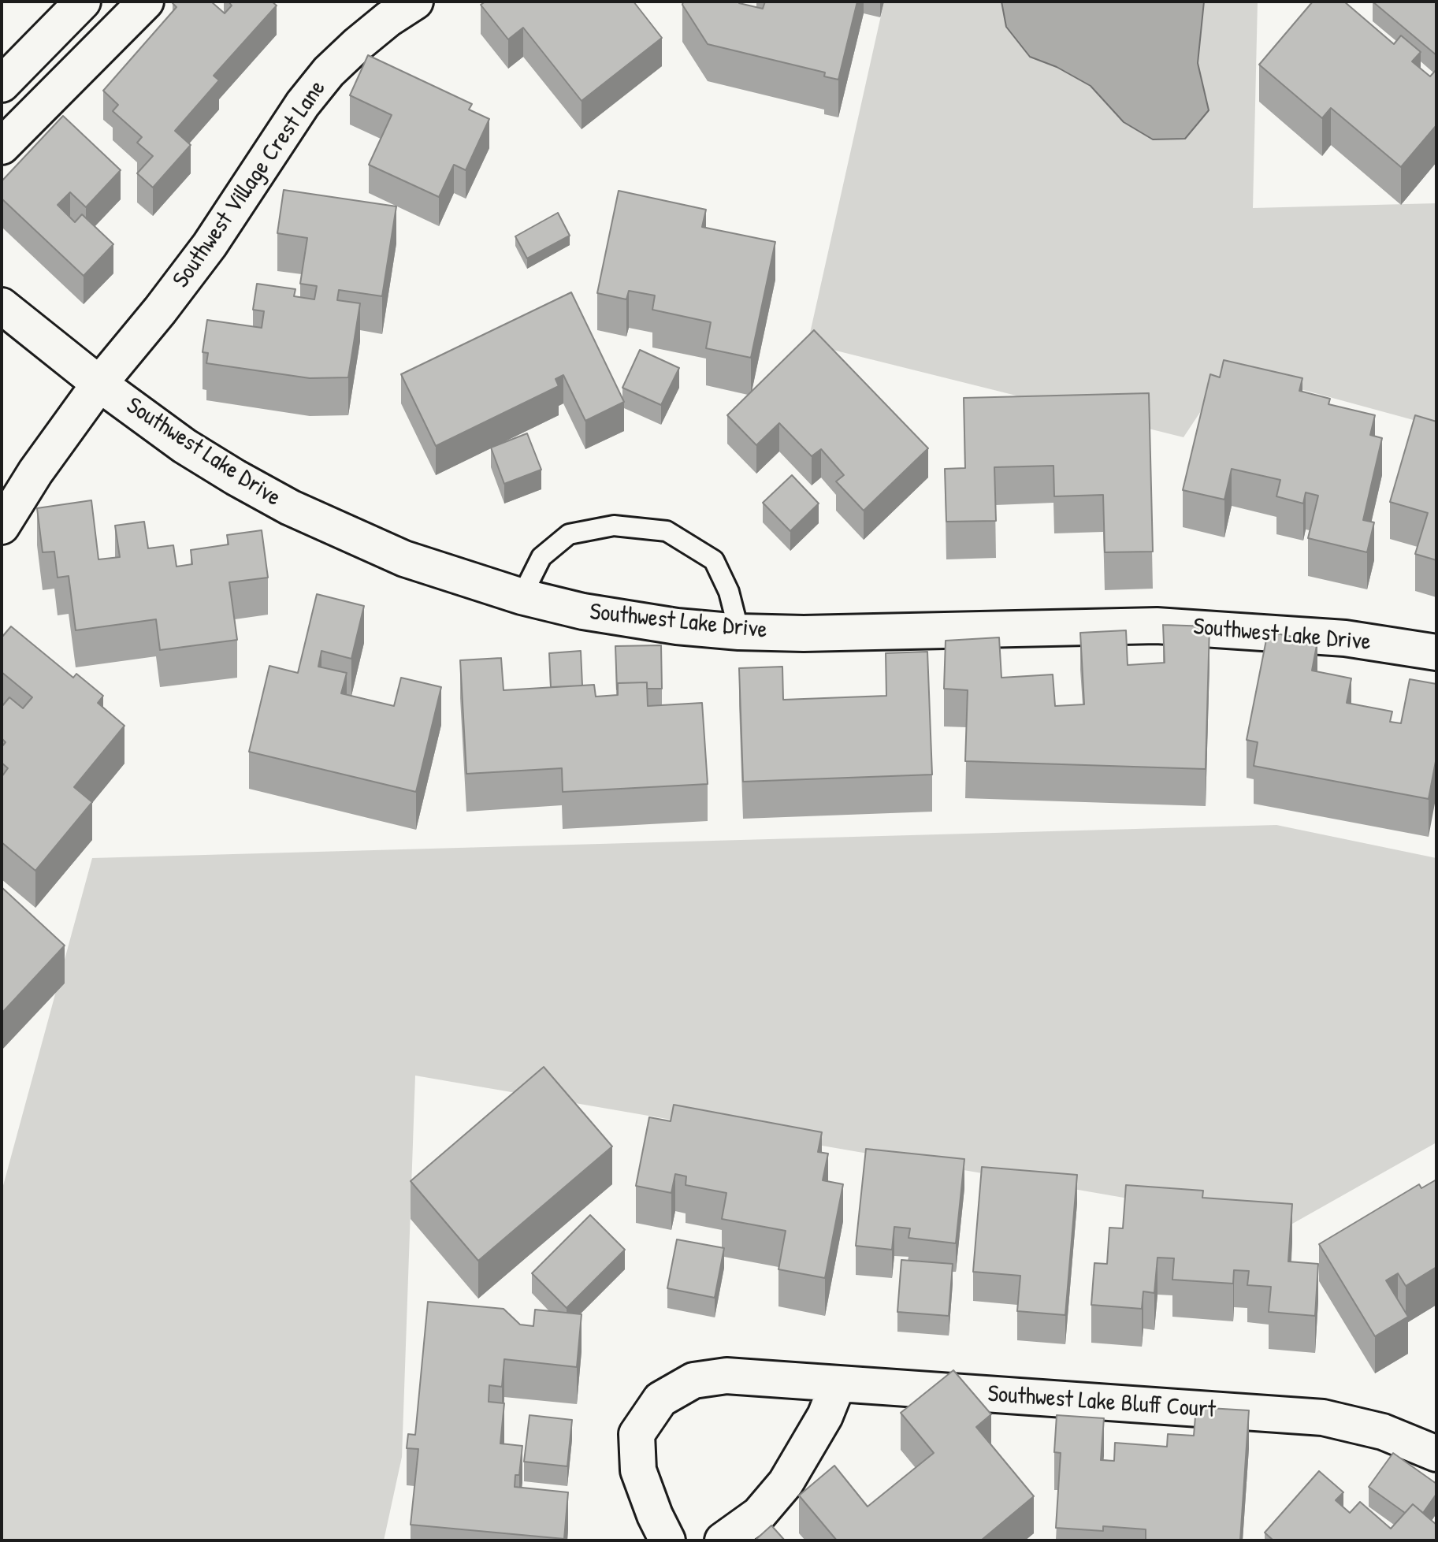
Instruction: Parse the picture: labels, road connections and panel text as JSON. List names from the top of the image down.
{
  "streets": {
    "street": ["Southwest Village Crest Lane", "Southwest Lake Drive", "Southwest Lake Bluff Court"]
  },
  "crossings": [
    ["Southwest Village Crest Lane", "Southwest Lake Drive"]
  ]
}
